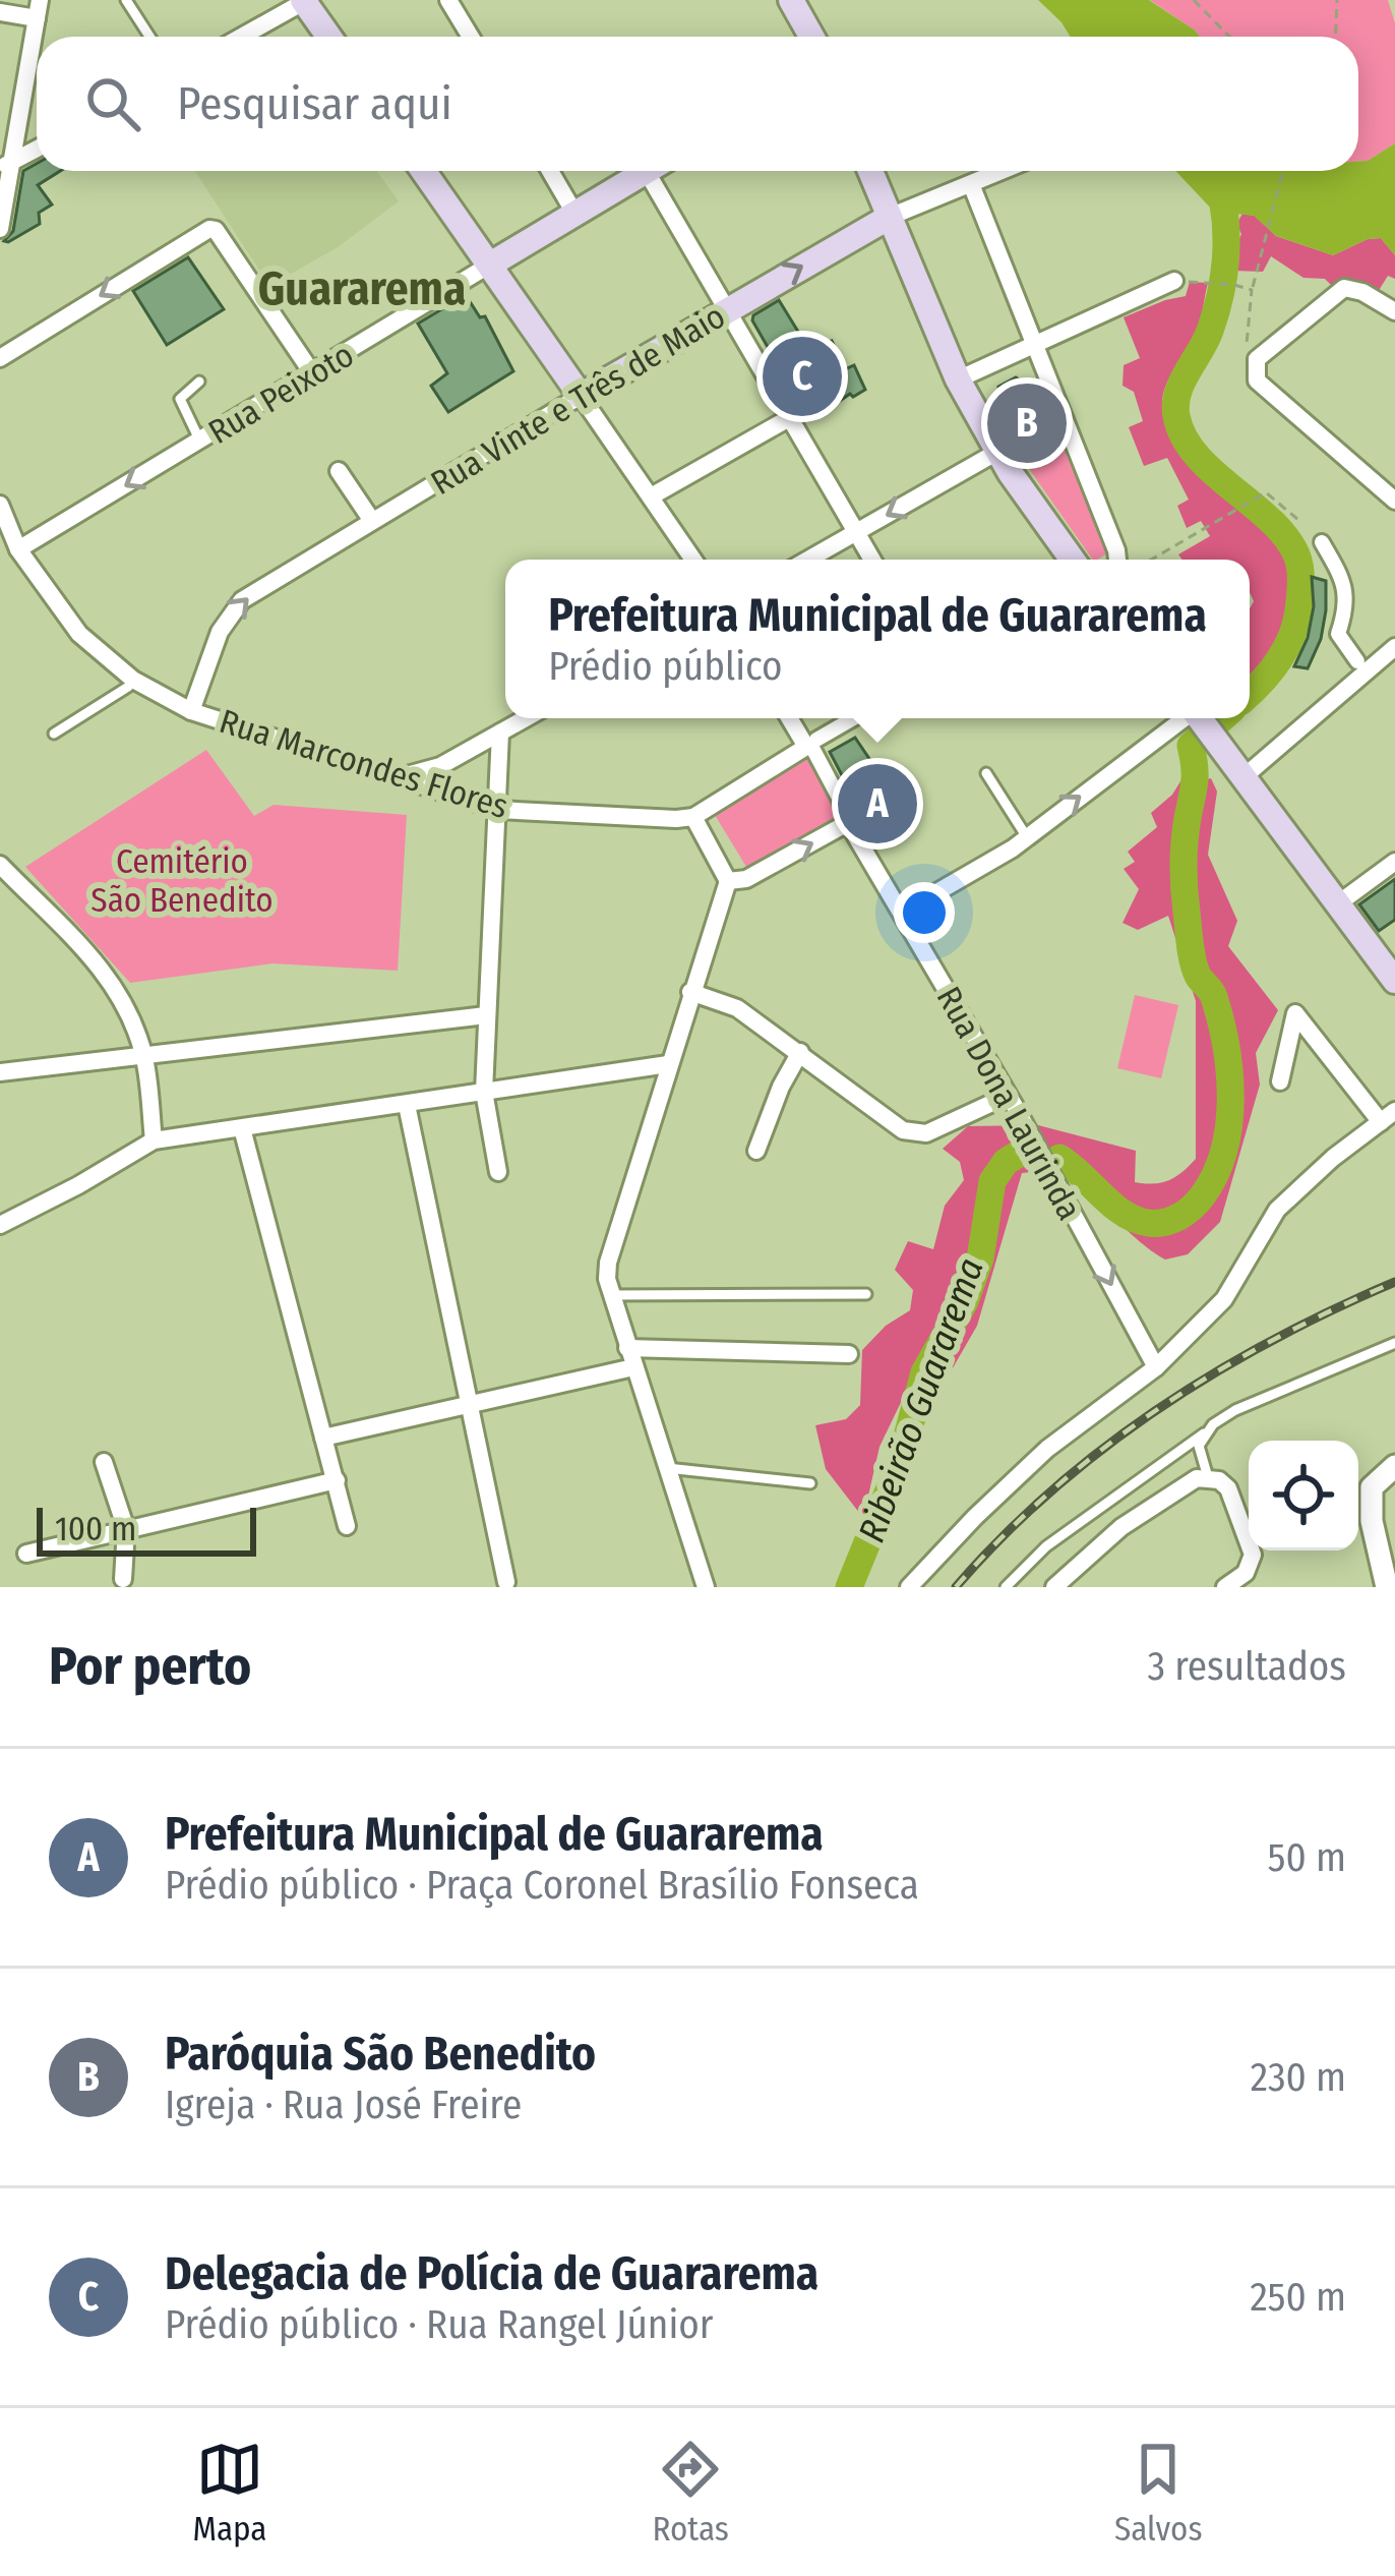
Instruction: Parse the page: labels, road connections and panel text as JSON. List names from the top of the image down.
{
  "streets": {
    "main road": ["Rua Peixoto", "Rua Vinte e Três de Maio"],
    "street": ["Rua Marcondes Flores", "Rua Dona Laurinda"]
  },
  "crossings": [
    ["Rua Peixoto", "Rua Marcondes Flores"],
    ["Rua Vinte e Três de Maio", "Rua Marcondes Flores"]
  ],
  "one_way": ["Rua Vinte e Três de Maio", "Rua Dona Laurinda"],
  "districts": ["Guararema"],
  "water": ["Ribeirão Guararema"],
  "parks": ["Cemitério São Benedito"],
  "scale_bar": "100 m",
  "page": {
    "search": "Pesquisar aqui",
    "pins": ["C", "B", "A"],
    "popup": ["Prefeitura Municipal de Guararema", "Prédio público"],
    "scale": "100 m",
    "heading": ["Por perto", "3 resultados"],
    "list": [
      {
        "mark": "A",
        "name": "Prefeitura Municipal de Guararema",
        "note": "Prédio público · Praça Coronel Brasílio Fonseca",
        "value": "50 m"
      },
      {
        "mark": "B",
        "name": "Paróquia São Benedito",
        "note": "Igreja · Rua José Freire",
        "value": "230 m"
      },
      {
        "mark": "C",
        "name": "Delegacia de Polícia de Guararema",
        "note": "Prédio público · Rua Rangel Júnior",
        "value": "250 m"
      }
    ],
    "nav": ["Mapa", "Rotas", "Salvos"]
  }
}
